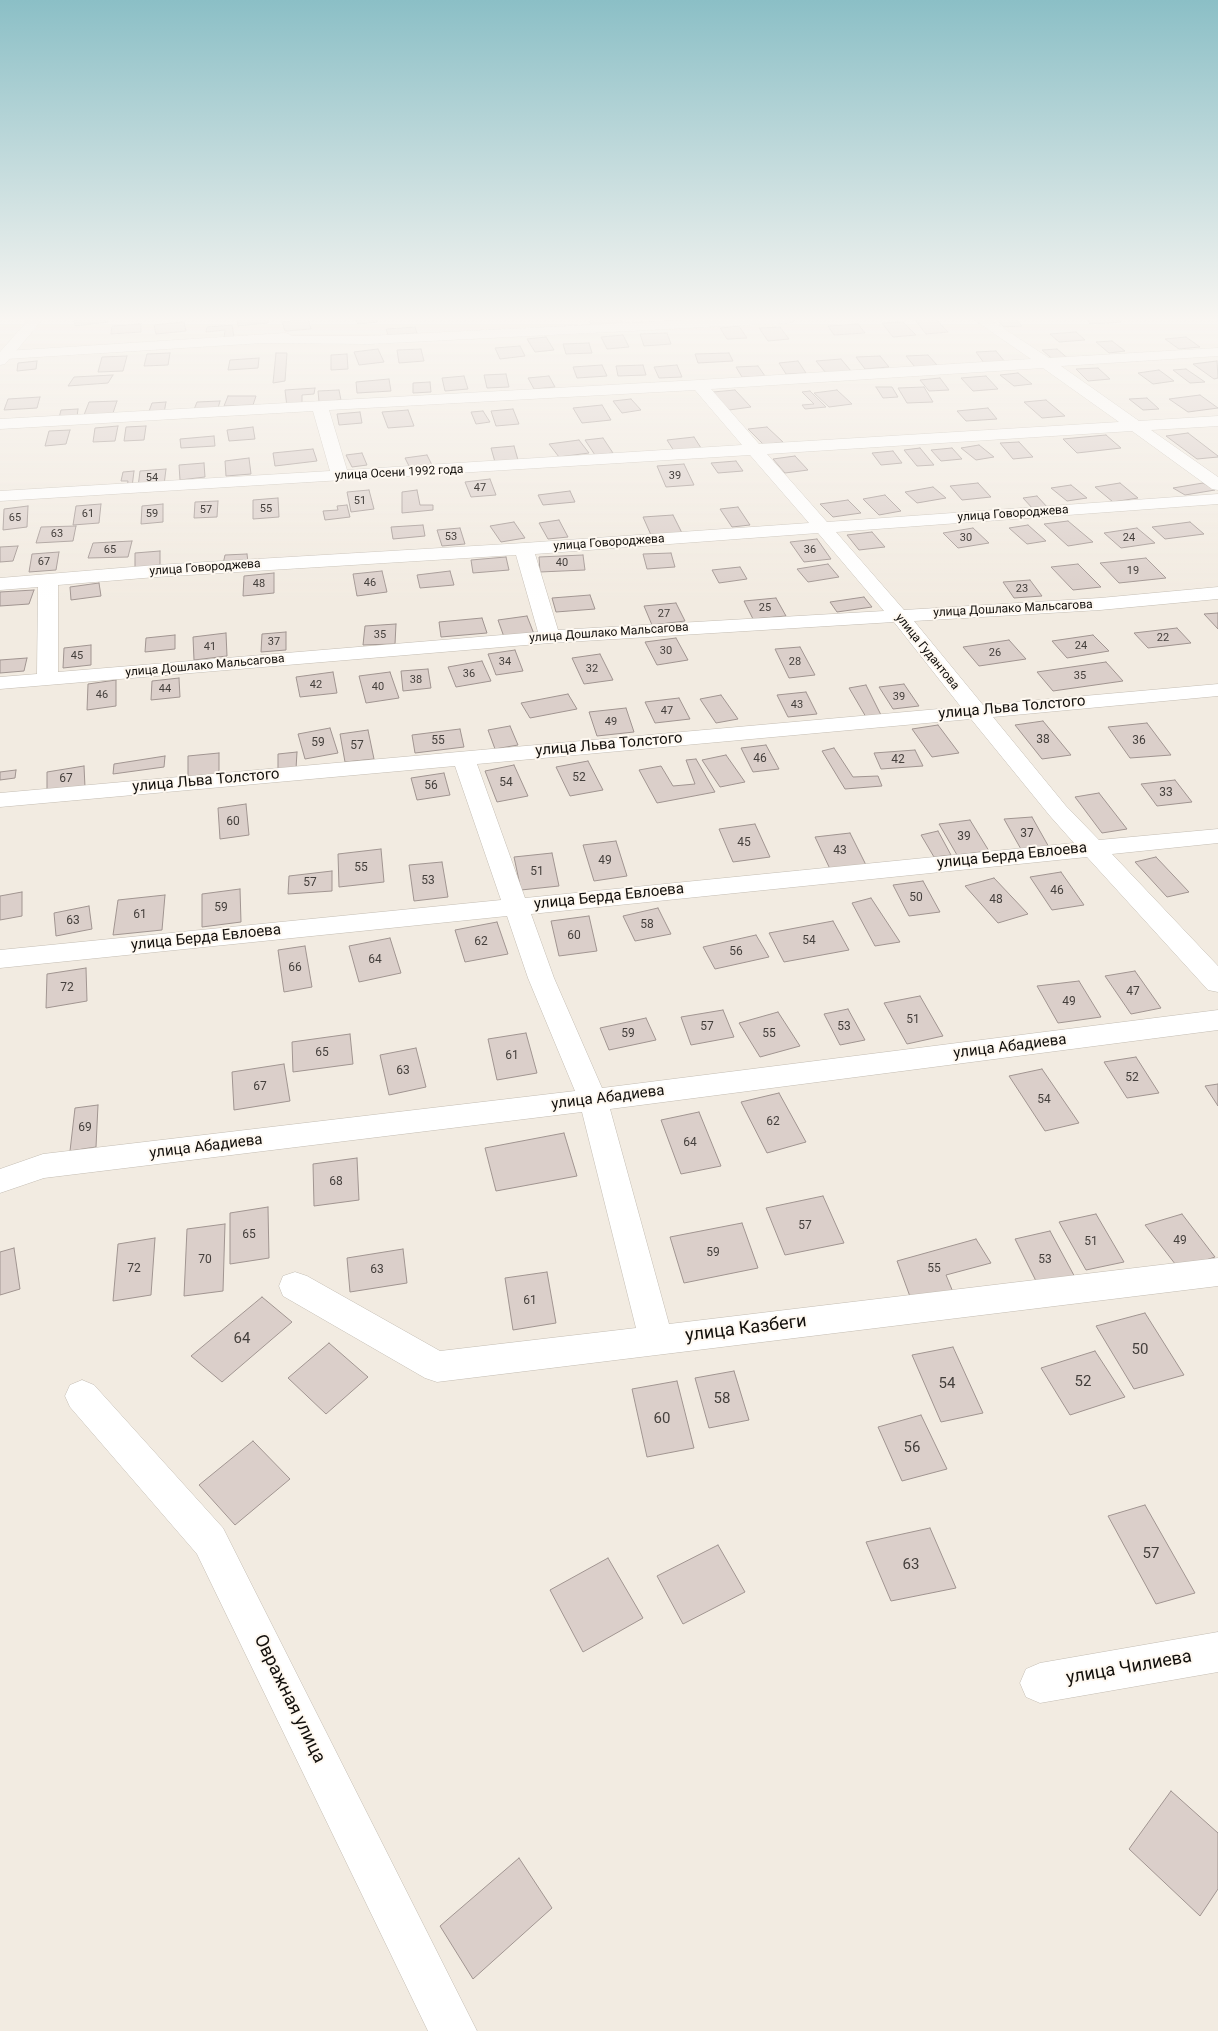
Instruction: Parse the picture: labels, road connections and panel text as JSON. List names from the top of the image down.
{
  "streets": {
    "street": [
      "улица Осени 1992 года",
      "улица Говороджева",
      "улица Дошлако Мальсагова",
      "улица Гудантова",
      "улица Льва Толстого",
      "улица Берда Евлоева",
      "улица Абадиева",
      "улица Казбеги",
      "улица Чилиева",
      "Овражная улица"
    ]
  },
  "crossings": [
    ["улица Осени 1992 года", "улица Гудантова"],
    ["улица Говороджева", "улица Гудантова"],
    ["улица Дошлако Мальсагова", "улица Гудантова"],
    ["улица Гудантова", "улица Льва Толстого"],
    ["улица Гудантова", "улица Берда Евлоева"]
  ],
  "house_numbers": [
    "39",
    "54",
    "47",
    "51",
    "55",
    "57",
    "61",
    "59",
    "65",
    "63",
    "53",
    "30",
    "24",
    "65",
    "36",
    "67",
    "40",
    "19",
    "46",
    "48",
    "23",
    "25",
    "27",
    "35",
    "22",
    "37",
    "24",
    "41",
    "30",
    "26",
    "45",
    "34",
    "28",
    "32",
    "36",
    "35",
    "38",
    "42",
    "40",
    "44",
    "46",
    "39",
    "43",
    "47",
    "49",
    "38",
    "55",
    "36",
    "59",
    "57",
    "46",
    "42",
    "52",
    "67",
    "54",
    "56",
    "33",
    "60",
    "37",
    "39",
    "45",
    "43",
    "49",
    "55",
    "51",
    "53",
    "57",
    "46",
    "50",
    "48",
    "59",
    "61",
    "63",
    "58",
    "60",
    "54",
    "62",
    "56",
    "64",
    "66",
    "72",
    "47",
    "49",
    "51",
    "57",
    "53",
    "59",
    "55",
    "65",
    "61",
    "63",
    "52",
    "67",
    "54",
    "62",
    "69",
    "64",
    "68",
    "57",
    "65",
    "49",
    "51",
    "59",
    "70",
    "53",
    "72",
    "55",
    "63",
    "61",
    "64",
    "50",
    "52",
    "54",
    "58",
    "60",
    "56",
    "57",
    "63"
  ]
}
